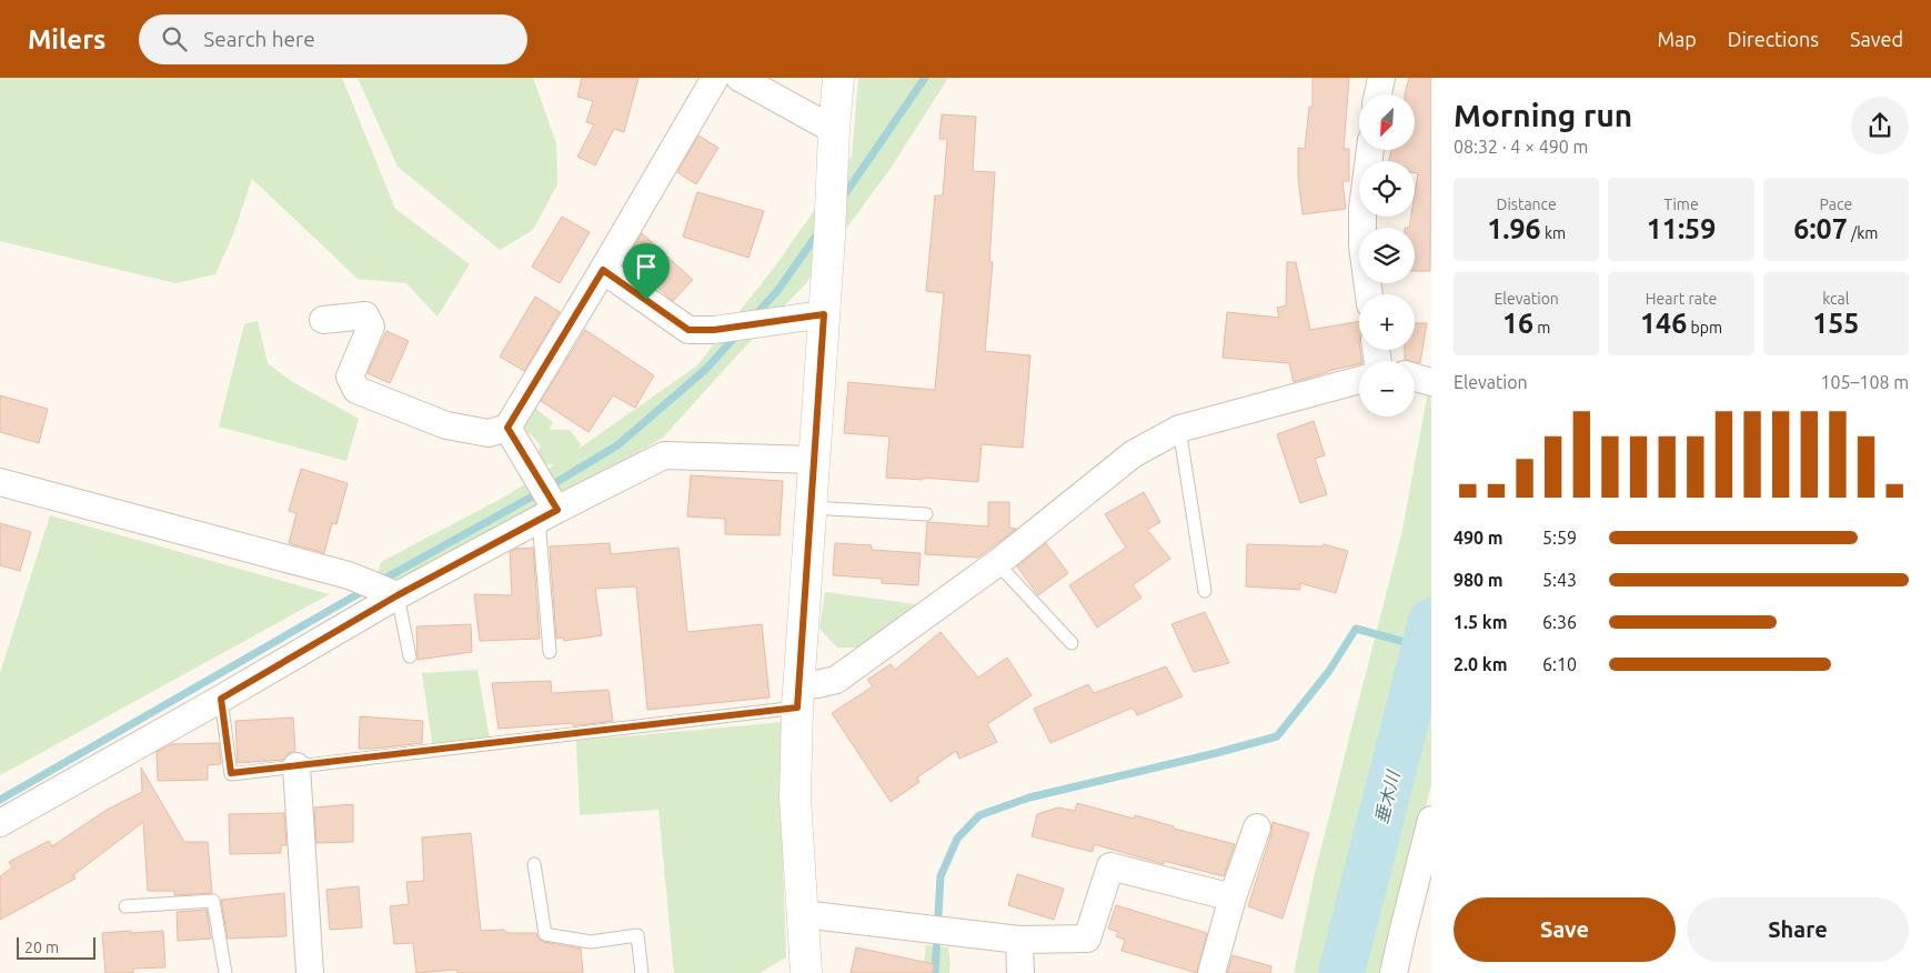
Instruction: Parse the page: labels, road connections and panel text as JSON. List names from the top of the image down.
{
  "water": ["垂木川"],
  "scale_bar": "20 m",
  "north": "bottom left",
  "page": {
    "header": "Milers",
    "search": "Search here",
    "nav": ["Map", "Directions", "Saved"],
    "heading": ["Morning run", "08:32 · 4 × 490 m"],
    "map_buttons": ["+", "−"],
    "stats": [
      ["Distance", "1.96 km"],
      ["Time", "11:59"],
      ["Pace", "6:07 /km"],
      ["Elevation", "16 m"],
      ["Heart rate", "146 bpm"],
      ["kcal", "155"]
    ],
    "chart": ["Elevation", "105–108 m"],
    "list": [
      {
        "name": "490 m",
        "note": "5:59"
      },
      {
        "name": "980 m",
        "note": "5:43"
      },
      {
        "name": "1.5 km",
        "note": "6:36"
      },
      {
        "name": "2.0 km",
        "note": "6:10"
      }
    ],
    "buttons": ["Save", "Share"],
    "scale": "20 m"
  }
}
